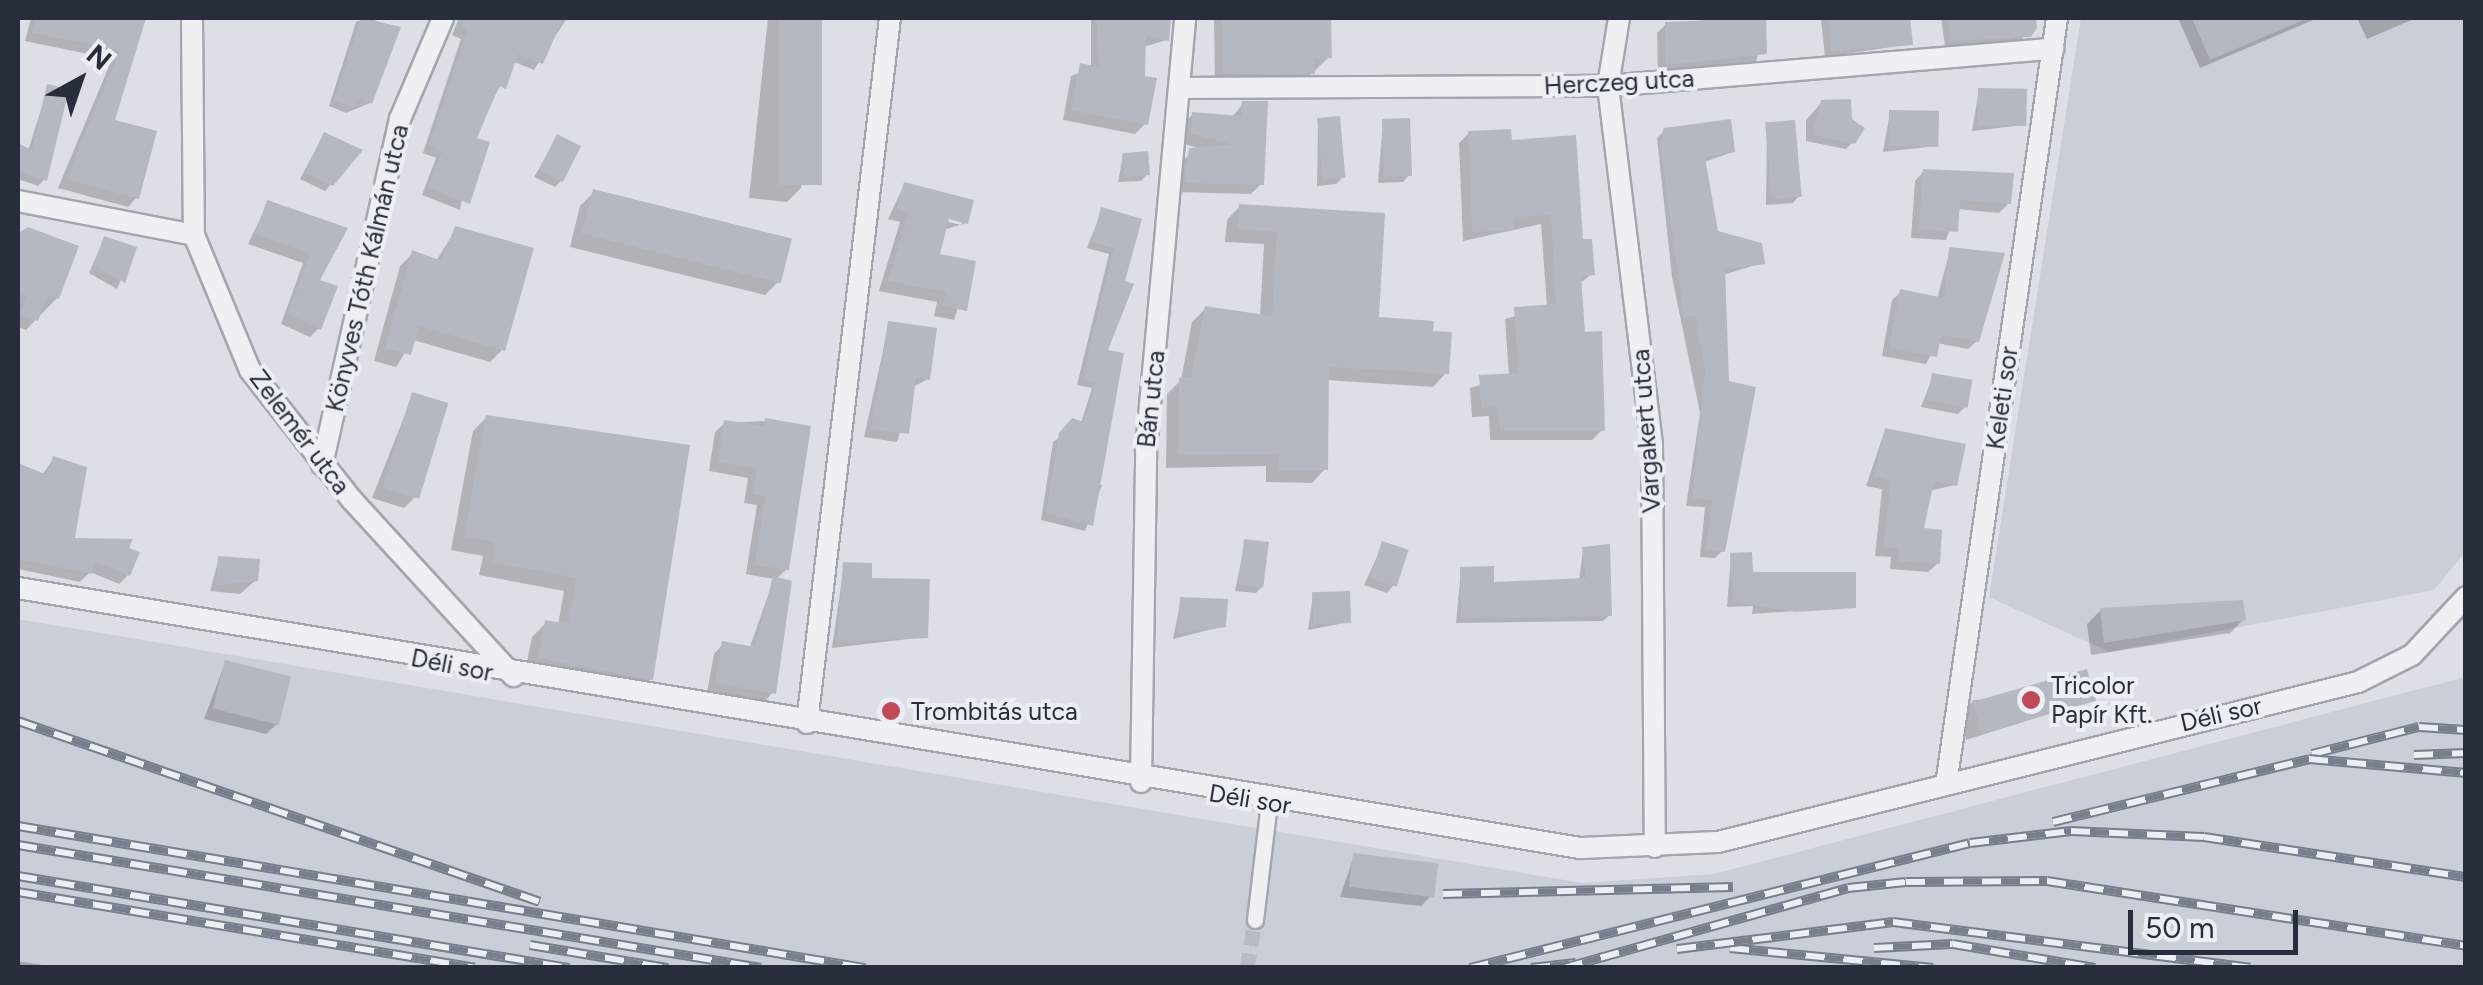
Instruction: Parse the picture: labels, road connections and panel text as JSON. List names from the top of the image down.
{
  "streets": {
    "street": [
      "Herczeg utca",
      "Könyves Tóth Kálmán utca",
      "Keleti sor",
      "Bán utca",
      "Vargakert utca",
      "Zelemér utca",
      "Déli sor"
    ]
  },
  "crossings": [
    ["Herczeg utca", "Keleti sor"],
    ["Herczeg utca", "Bán utca"],
    ["Herczeg utca", "Vargakert utca"],
    ["Könyves Tóth Kálmán utca", "Zelemér utca"],
    ["Keleti sor", "Déli sor"],
    ["Bán utca", "Déli sor"],
    ["Vargakert utca", "Déli sor"],
    ["Zelemér utca", "Déli sor"]
  ],
  "places": ["Tricolor Papír Kft.", "Trombitás utca"],
  "scale_bar": "50 m",
  "north": "top right"
}
